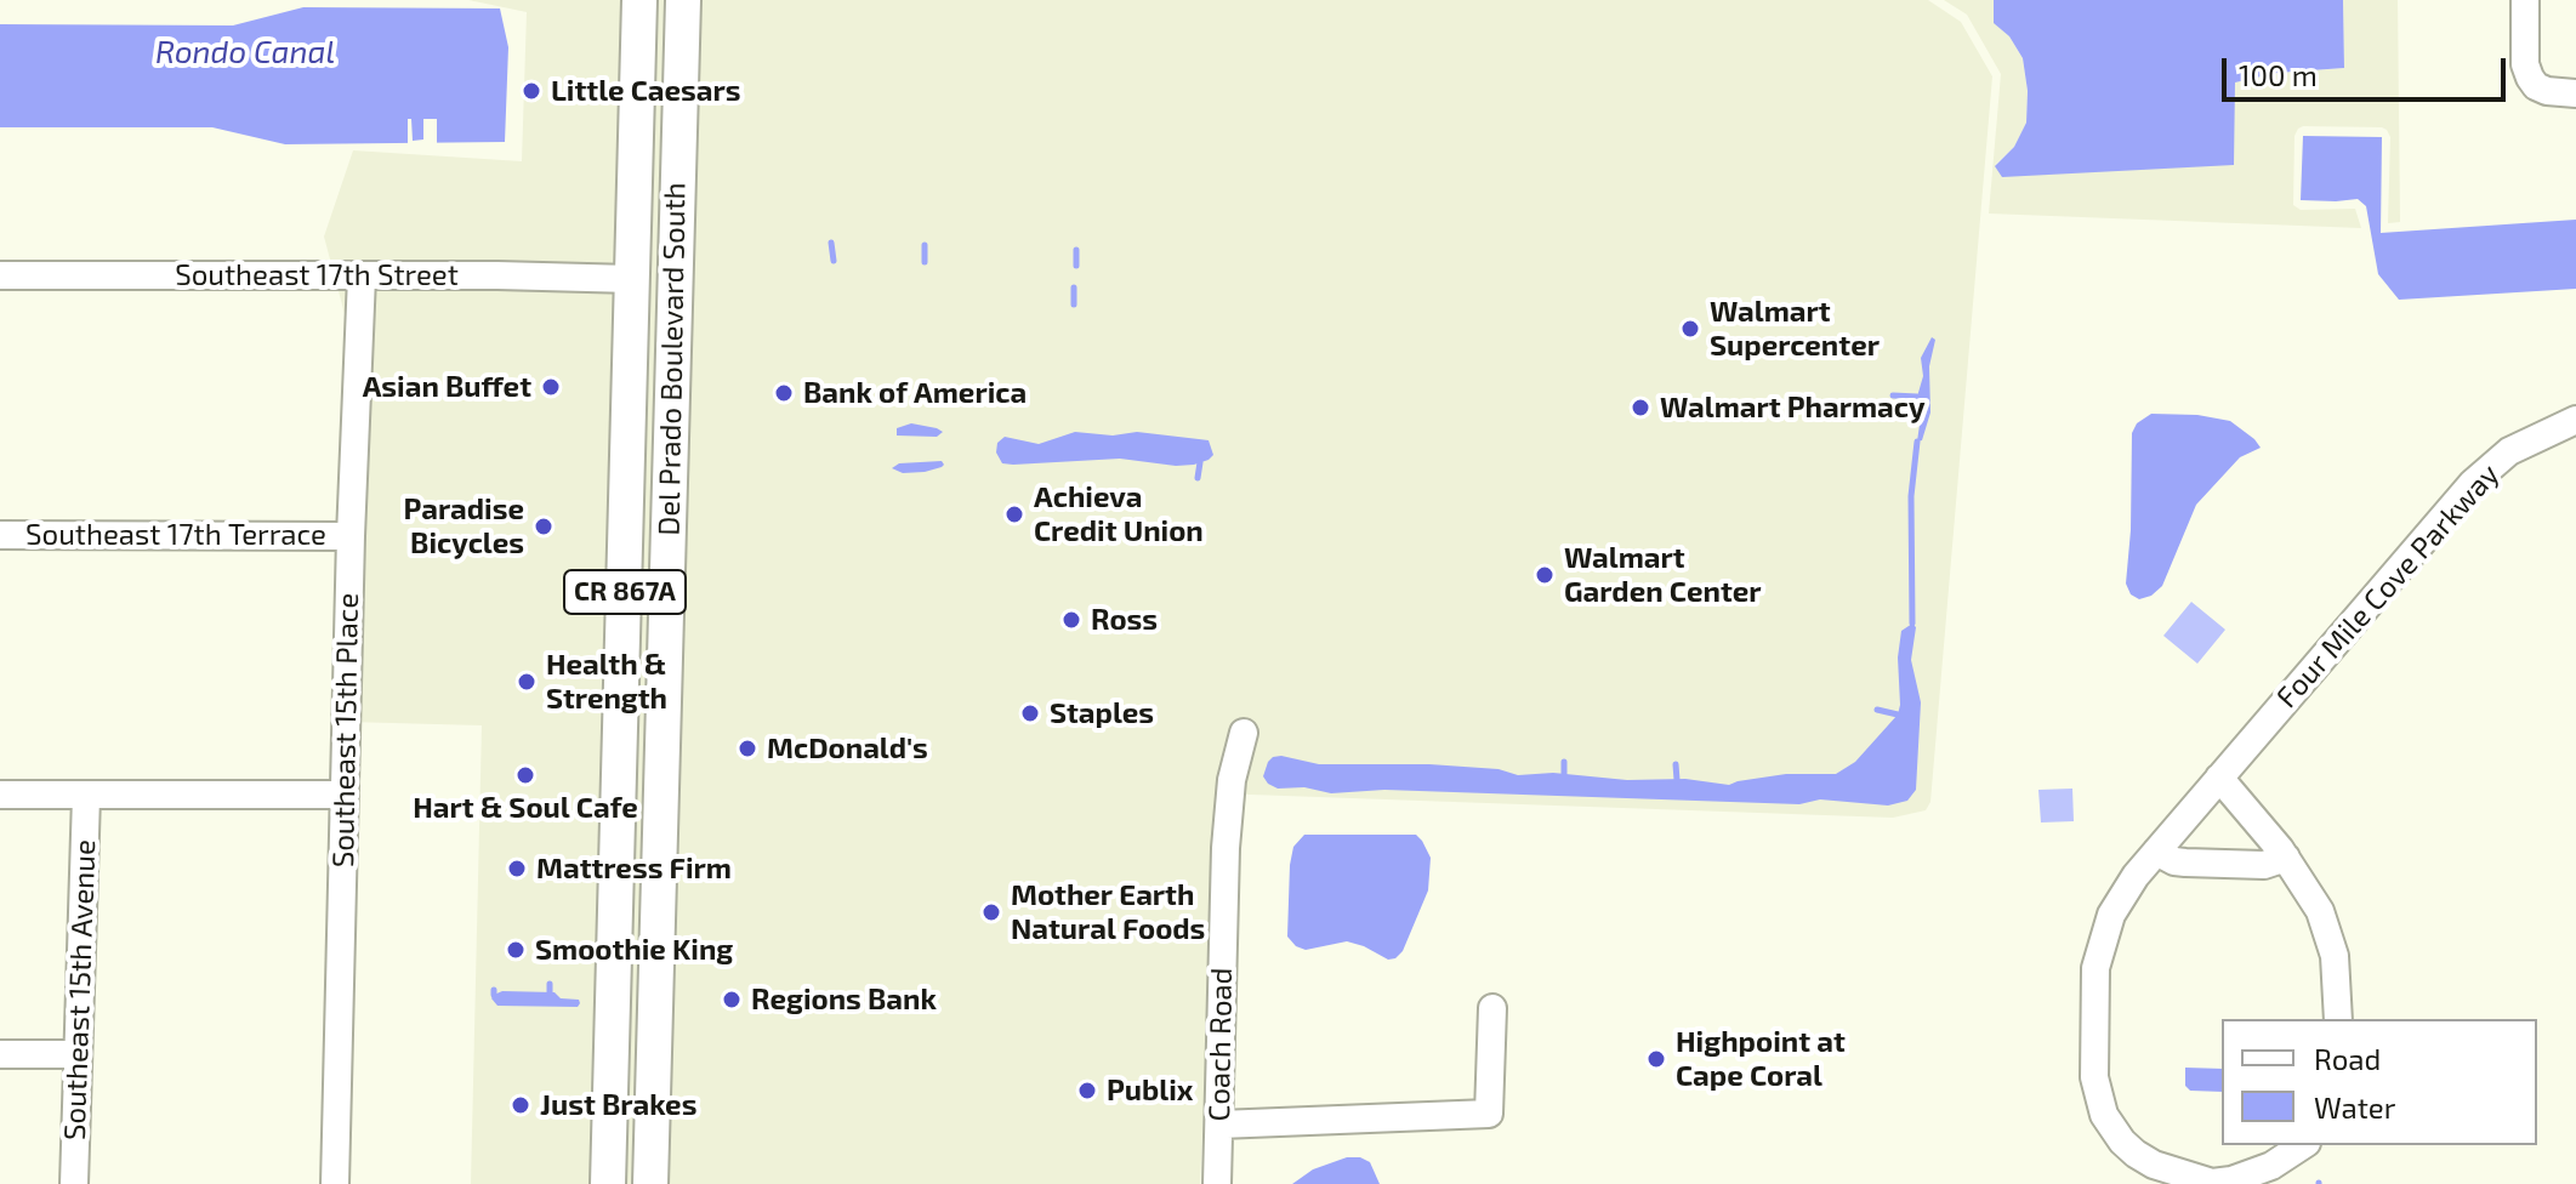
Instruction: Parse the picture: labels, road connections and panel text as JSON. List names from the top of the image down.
{
  "streets": {
    "main road": ["Del Prado Boulevard South", "CR 867A"],
    "street": [
      "Southeast 17th Street",
      "Southeast 17th Terrace",
      "Four Mile Cove Parkway",
      "Southeast 15th Place",
      "Southeast 15th Avenue",
      "Coach Road"
    ]
  },
  "crossings": [
    ["Southeast 17th Street", "Del Prado Boulevard South"],
    ["Southeast 17th Street", "Southeast 15th Place"],
    ["Southeast 17th Terrace", "Southeast 15th Place"]
  ],
  "water": ["Rondo Canal"],
  "places": [
    "Little Caesars",
    "Walmart Supercenter",
    "Asian Buffet",
    "Bank of America",
    "Walmart Pharmacy",
    "Achieva Credit Union",
    "Paradise Bicycles",
    "Walmart Garden Center",
    "Ross",
    "Health & Strength",
    "Staples",
    "McDonald's",
    "Hart & Soul Cafe",
    "Mattress Firm",
    "Mother Earth Natural Foods",
    "Smoothie King",
    "Regions Bank",
    "Highpoint at Cape Coral",
    "Publix",
    "Just Brakes"
  ],
  "legend": ["Road", "Water"],
  "scale_bar": "100 m"
}
